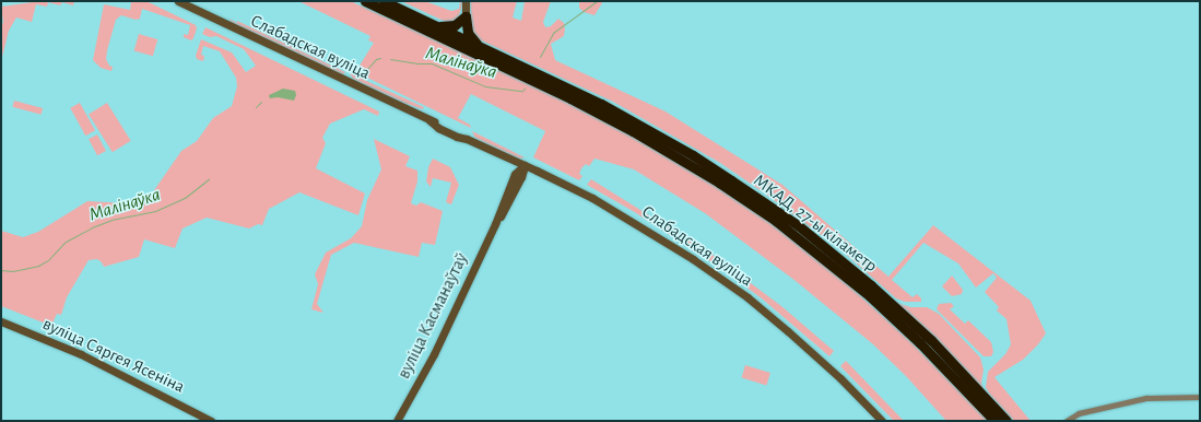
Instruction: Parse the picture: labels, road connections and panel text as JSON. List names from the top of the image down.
{
  "streets": {
    "highway": ["МКАД, 27-ы кіламетр"],
    "main road": ["Слабадская вуліца", "вуліца Касманаўтаў", "вуліца Сяргея Ясеніна"]
  },
  "crossings": [
    ["Слабадская вуліца", "вуліца Касманаўтаў"]
  ],
  "water": ["Малінаўка"]
}
